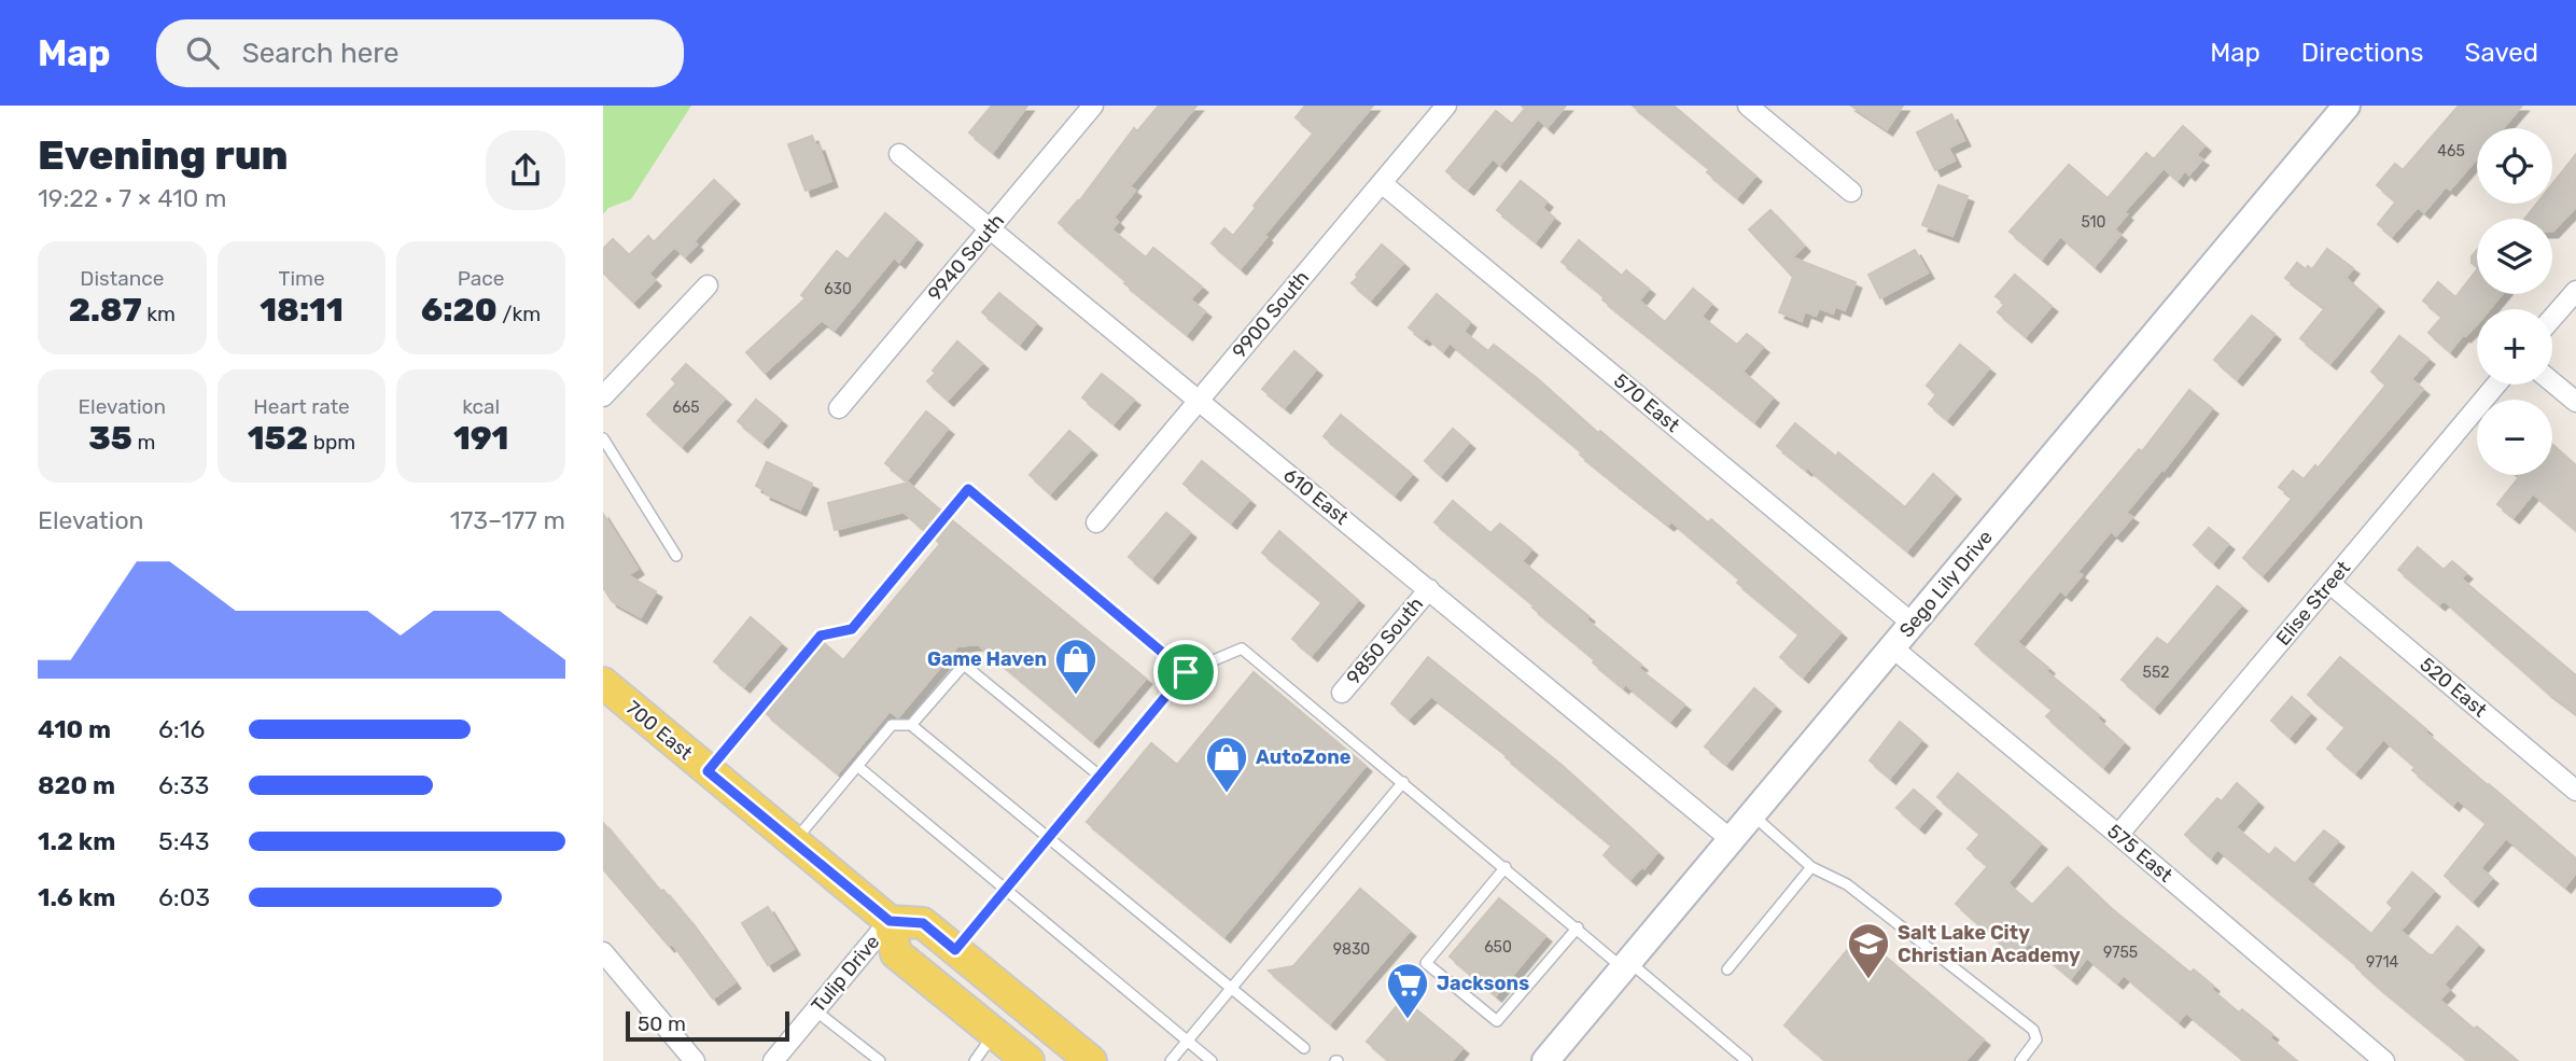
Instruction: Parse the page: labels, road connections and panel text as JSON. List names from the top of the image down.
{
  "streets": {
    "main road": ["Sego Lily Drive", "700 East"],
    "street": [
      "9940 South",
      "9900 South",
      "570 East",
      "610 East",
      "Elise Street",
      "9850 South",
      "520 East",
      "575 East",
      "Tulip Drive"
    ]
  },
  "crossings": [
    ["9940 South", "610 East"],
    ["9900 South", "570 East"],
    ["9900 South", "610 East"],
    ["570 East", "Sego Lily Drive"],
    ["610 East", "Sego Lily Drive"],
    ["610 East", "9850 South"],
    ["Sego Lily Drive", "575 East"],
    ["Elise Street", "520 East"],
    ["Elise Street", "575 East"],
    ["700 East", "Tulip Drive"]
  ],
  "places": {
    "shop": ["Game Haven", "AutoZone"],
    "school or university": ["Salt Lake City Christian Academy"],
    "supermarket": ["Jacksons"]
  },
  "house_numbers": [
    "465",
    "510",
    "630",
    "665",
    "552",
    "650",
    "9830",
    "9755",
    "9714"
  ],
  "scale_bar": "50 m",
  "page": {
    "header": "Map",
    "search": "Search here",
    "nav": ["Map", "Directions", "Saved"],
    "heading": ["Evening run", "19:22 · 7 × 410 m"],
    "map_buttons": ["+", "−"],
    "stats": [
      ["Distance", "2.87 km"],
      ["Time", "18:11"],
      ["Pace", "6:20 /km"],
      ["Elevation", "35 m"],
      ["Heart rate", "152 bpm"],
      ["kcal", "191"]
    ],
    "chart": ["Elevation", "173–177 m"],
    "list": [
      {
        "name": "410 m",
        "note": "6:16"
      },
      {
        "name": "820 m",
        "note": "6:33"
      },
      {
        "name": "1.2 km",
        "note": "5:43"
      },
      {
        "name": "1.6 km",
        "note": "6:03"
      }
    ],
    "scale": "50 m"
  }
}
